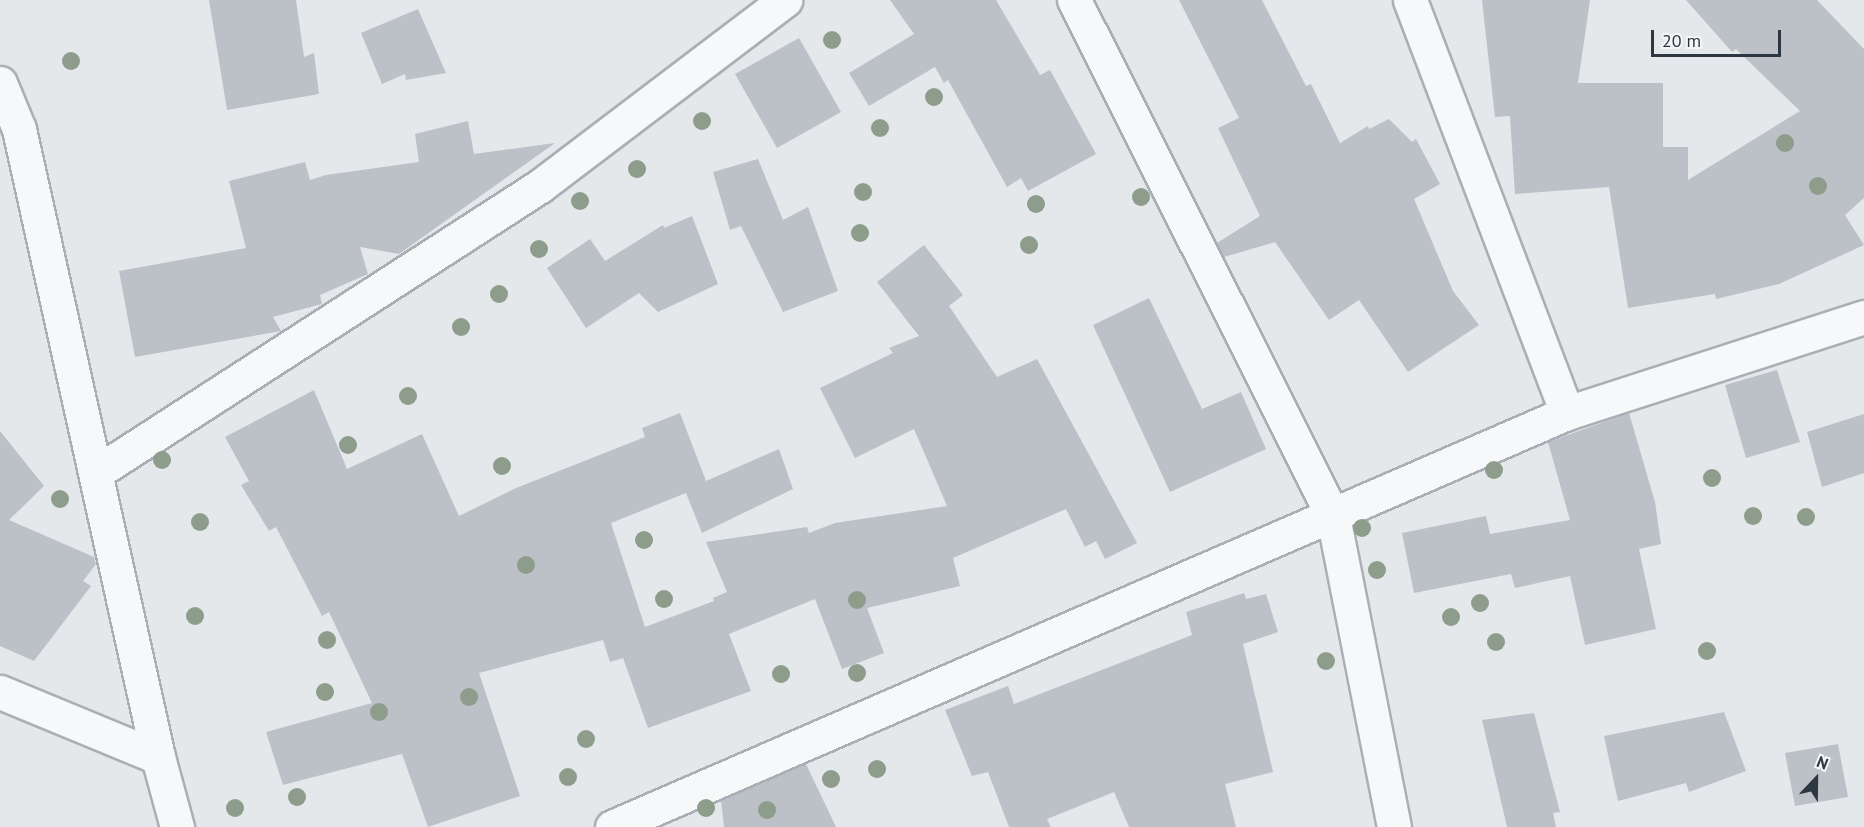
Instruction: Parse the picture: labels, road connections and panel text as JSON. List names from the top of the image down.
{
  "scale_bar": "20 m",
  "north": "top"
}
